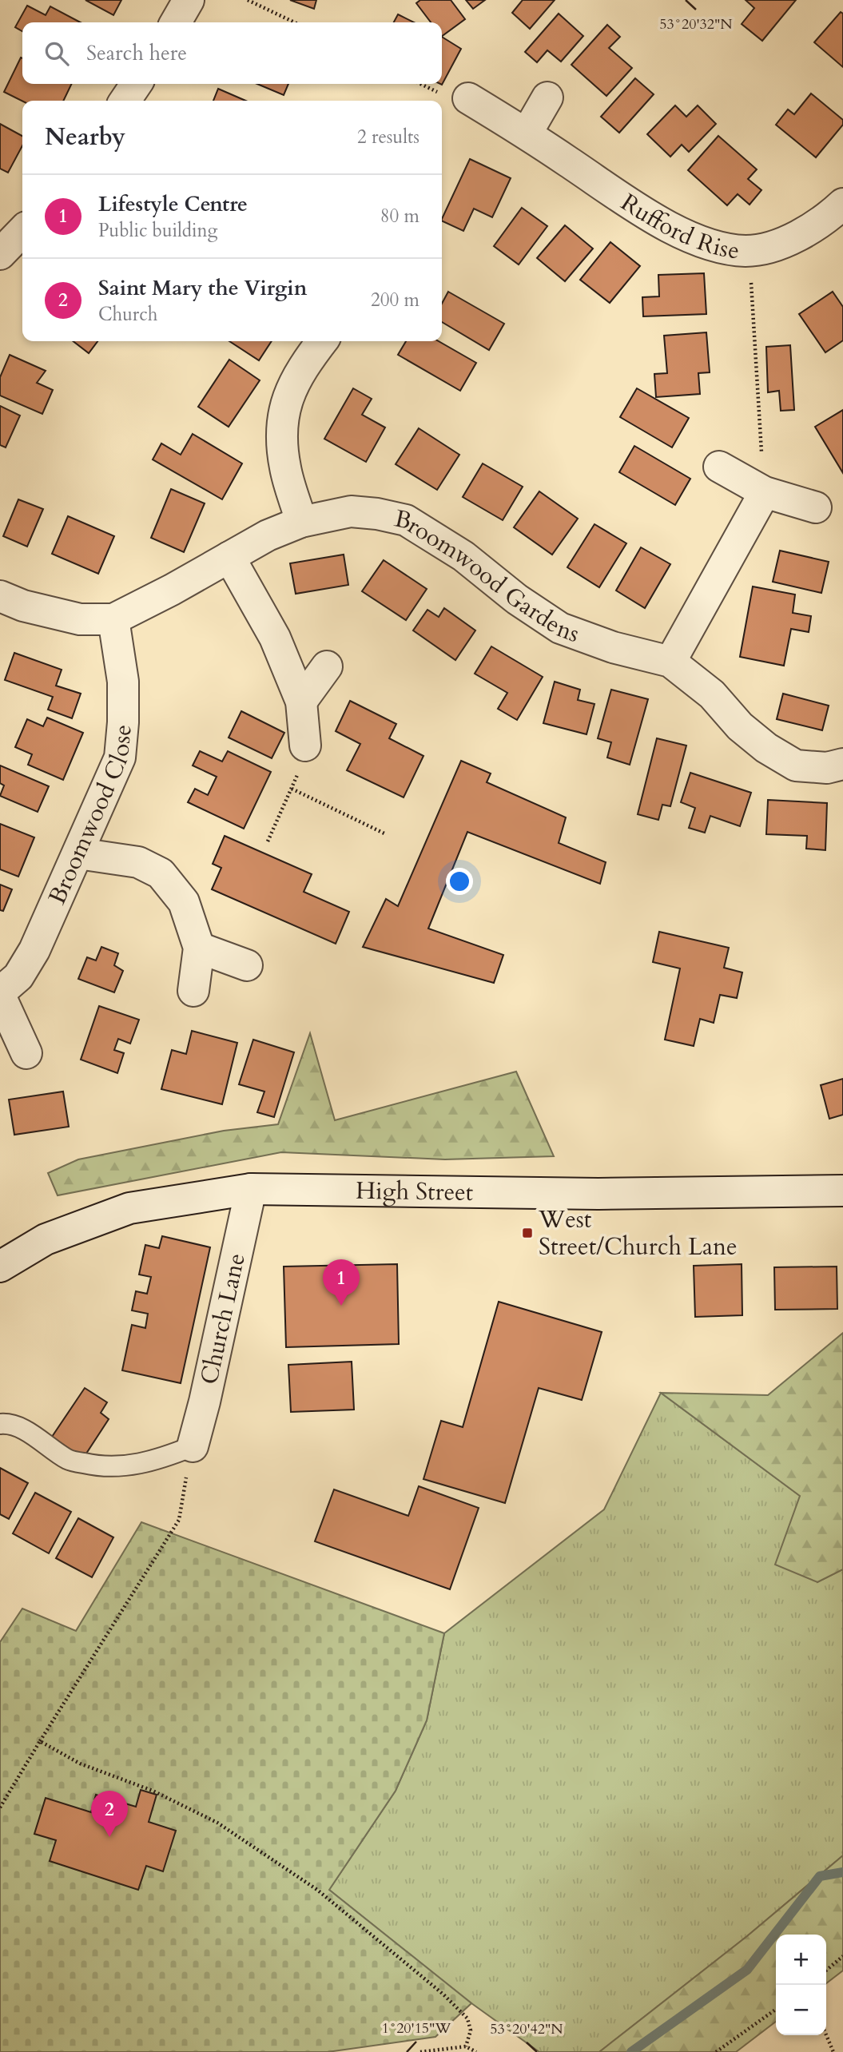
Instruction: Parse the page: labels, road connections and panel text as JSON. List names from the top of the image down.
{
  "streets": {
    "street": [
      "Rufford Rise",
      "Broomwood Gardens",
      "Broomwood Close",
      "High Street",
      "Church Lane"
    ]
  },
  "crossings": [
    ["Broomwood Gardens", "Broomwood Close"],
    ["High Street", "Church Lane"]
  ],
  "places": {
    "transit": ["West Street/Church Lane"]
  },
  "page": {
    "search": "Search here",
    "heading": ["Nearby", "2 results"],
    "list": [
      {
        "mark": "1",
        "name": "Lifestyle Centre",
        "note": "Public building",
        "value": "80 m"
      },
      {
        "mark": "2",
        "name": "Saint Mary the Virgin",
        "note": "Church",
        "value": "200 m"
      }
    ],
    "pins": ["1", "2"],
    "map_buttons": ["+", "−"]
  },
  "coordinates": ["53°20'32\"N", "1°20'15\"W", "53°20'42\"N"]
}
